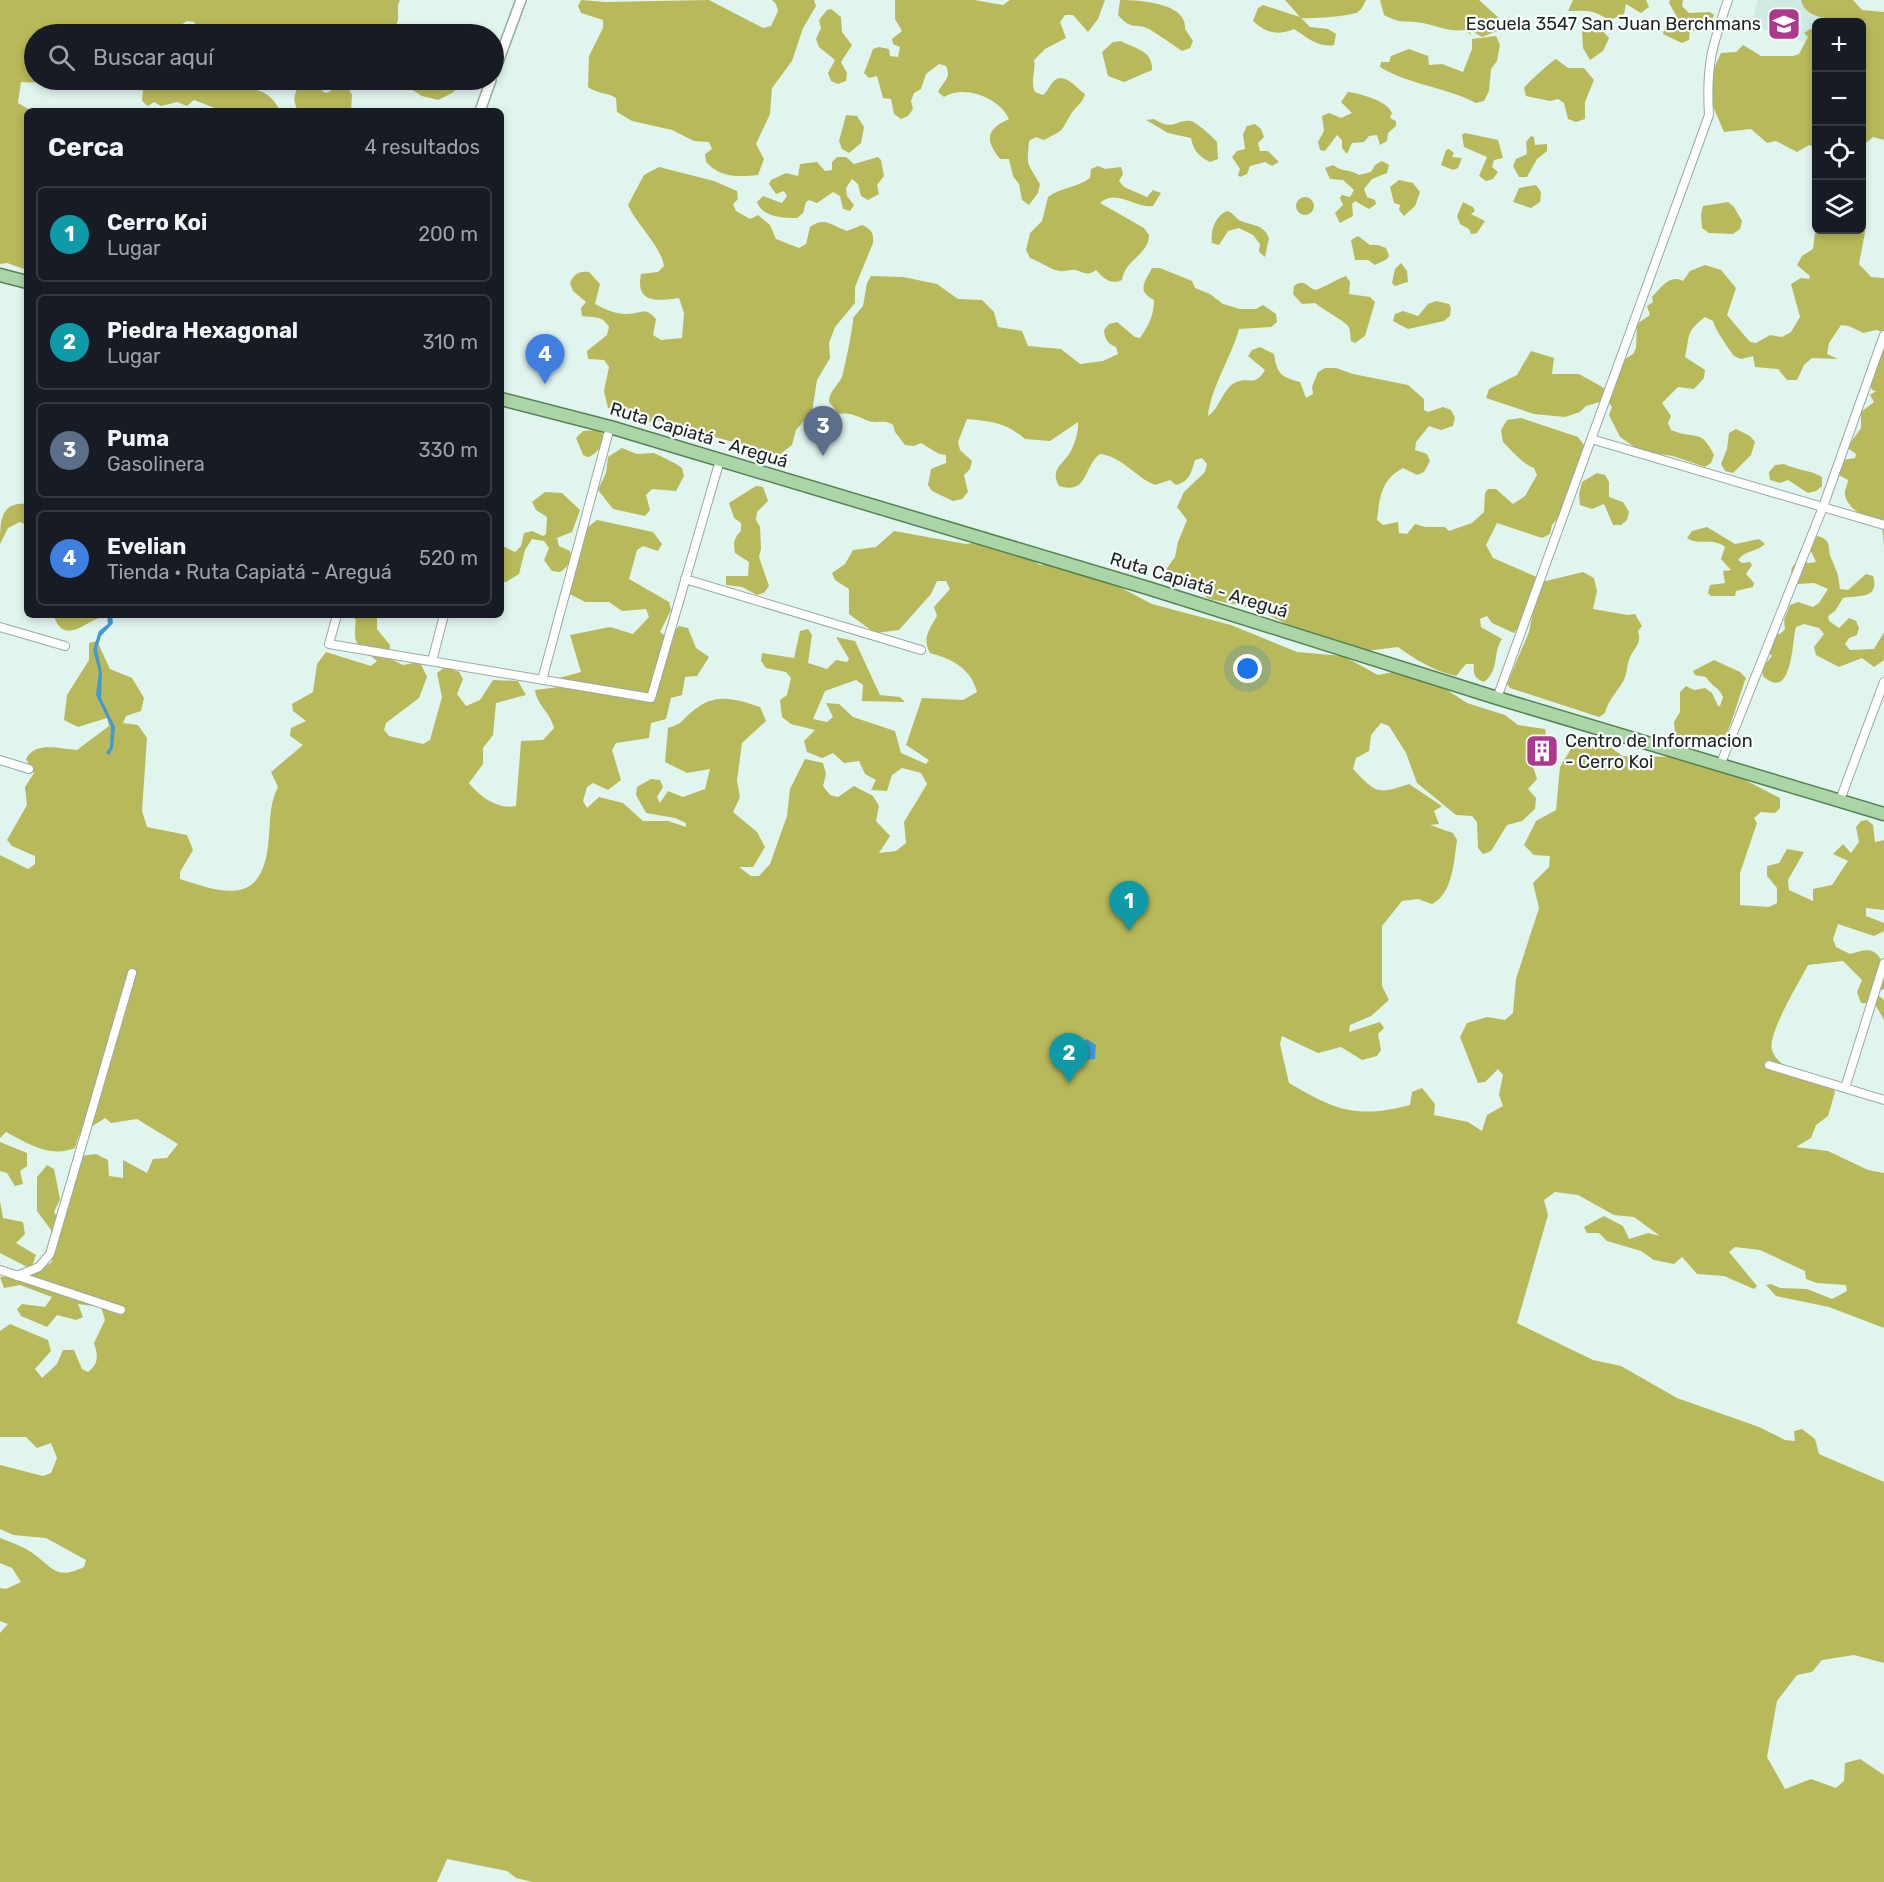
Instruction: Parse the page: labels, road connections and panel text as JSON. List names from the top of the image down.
{
  "streets": {
    "main road": ["Ruta Capiatá - Areguá"]
  },
  "places": {
    "school or university": ["Escuela 3547 San Juan Berchmans"],
    "building": ["Centro de Informacion - Cerro Koi"]
  },
  "page": {
    "map_buttons": ["+", "−"],
    "search": "Buscar aquí",
    "heading": ["Cerca", "4 resultados"],
    "list": [
      {
        "mark": "1",
        "name": "Cerro Koi",
        "note": "Lugar",
        "value": "200 m"
      },
      {
        "mark": "2",
        "name": "Piedra Hexagonal",
        "note": "Lugar",
        "value": "310 m"
      },
      {
        "mark": "3",
        "name": "Puma",
        "note": "Gasolinera",
        "value": "330 m"
      },
      {
        "mark": "4",
        "name": "Evelian",
        "note": "Tienda · Ruta Capiatá - Areguá",
        "value": "520 m"
      }
    ],
    "pins": [
      "4",
      "3",
      "1",
      "2"
    ]
  }
}
